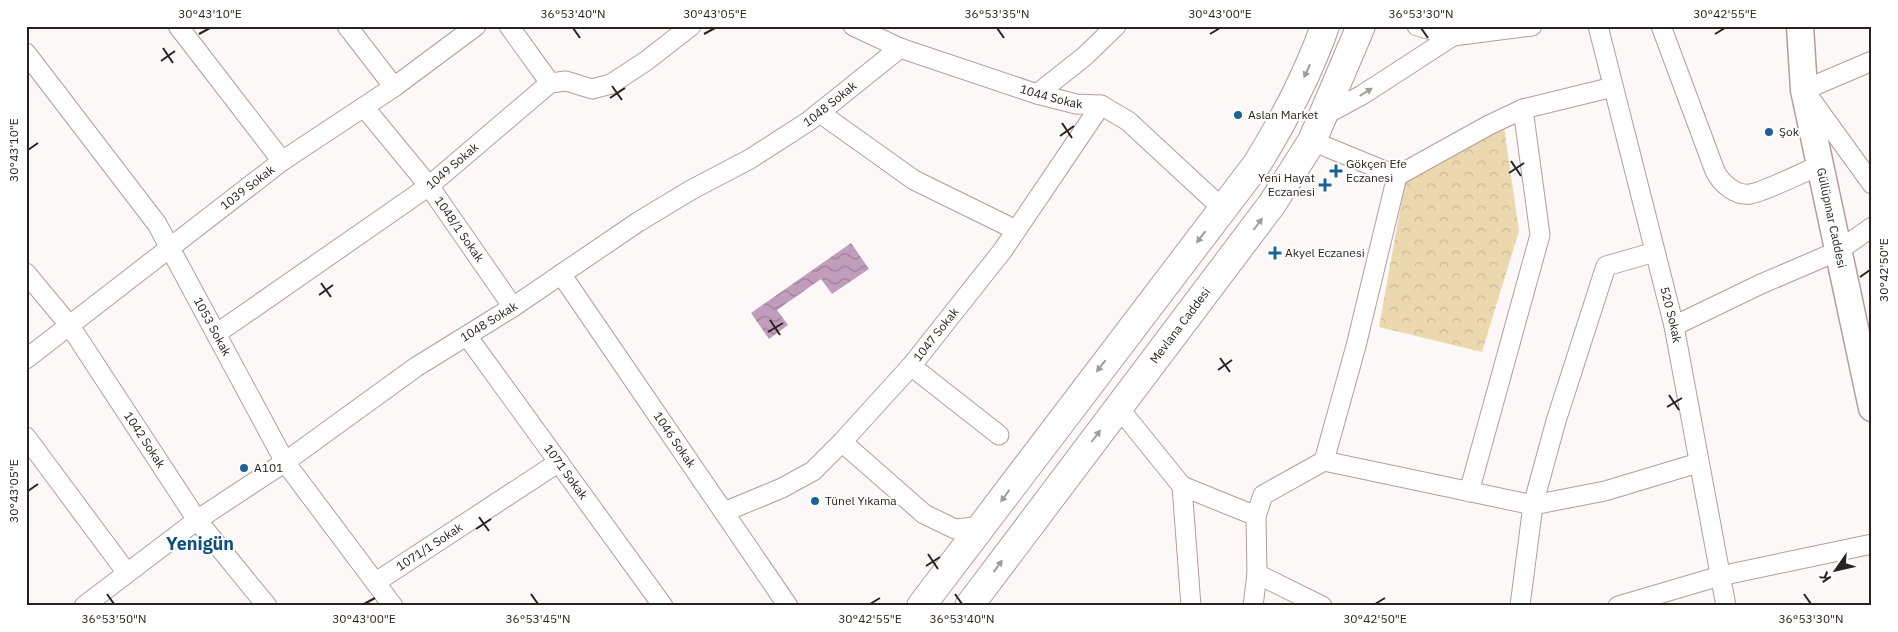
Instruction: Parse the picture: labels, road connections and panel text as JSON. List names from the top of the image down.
{
  "streets": {
    "main road": ["Mevlana Caddesi"],
    "street": [
      "1044 Sokak",
      "1048 Sokak",
      "1049 Sokak",
      "1039 Sokak",
      "Güllüpınar Caddesi",
      "1048/1 Sokak",
      "520 Sokak",
      "1053 Sokak",
      "1047 Sokak",
      "1042 Sokak",
      "1046 Sokak",
      "1071 Sokak",
      "1071/1 Sokak"
    ]
  },
  "crossings": [
    ["1044 Sokak", "1048 Sokak"],
    ["1044 Sokak", "1047 Sokak"],
    ["1048 Sokak", "1048/1 Sokak"],
    ["1048 Sokak", "1053 Sokak"],
    ["1048 Sokak", "1042 Sokak"],
    ["1048 Sokak", "1046 Sokak"],
    ["1048 Sokak", "1071 Sokak"],
    ["1049 Sokak", "1048/1 Sokak"],
    ["1049 Sokak", "1053 Sokak"],
    ["1039 Sokak", "1048/1 Sokak"],
    ["1039 Sokak", "1053 Sokak"],
    ["1039 Sokak", "1042 Sokak"],
    ["1053 Sokak", "1071/1 Sokak"],
    ["1047 Sokak", "1046 Sokak"],
    ["1071 Sokak", "1071/1 Sokak"]
  ],
  "districts": ["Yenigün"],
  "places": {
    "other": [
      "Aslan Market",
      "Şok",
      "A101",
      "Tünel Yıkama"
    ],
    "health": ["Gökçen Efe Eczanesi", "Yeni Hayat Eczanesi", "Akyel Eczanesi"]
  },
  "north": "bottom left",
  "coordinates": [
    "30°43'10\"E",
    "36°53'40\"N",
    "30°43'05\"E",
    "36°53'35\"N",
    "30°43'00\"E",
    "36°53'30\"N",
    "30°42'55\"E",
    "30°42'50\"E",
    "36°53'50\"N",
    "36°53'45\"N"
  ]
}
